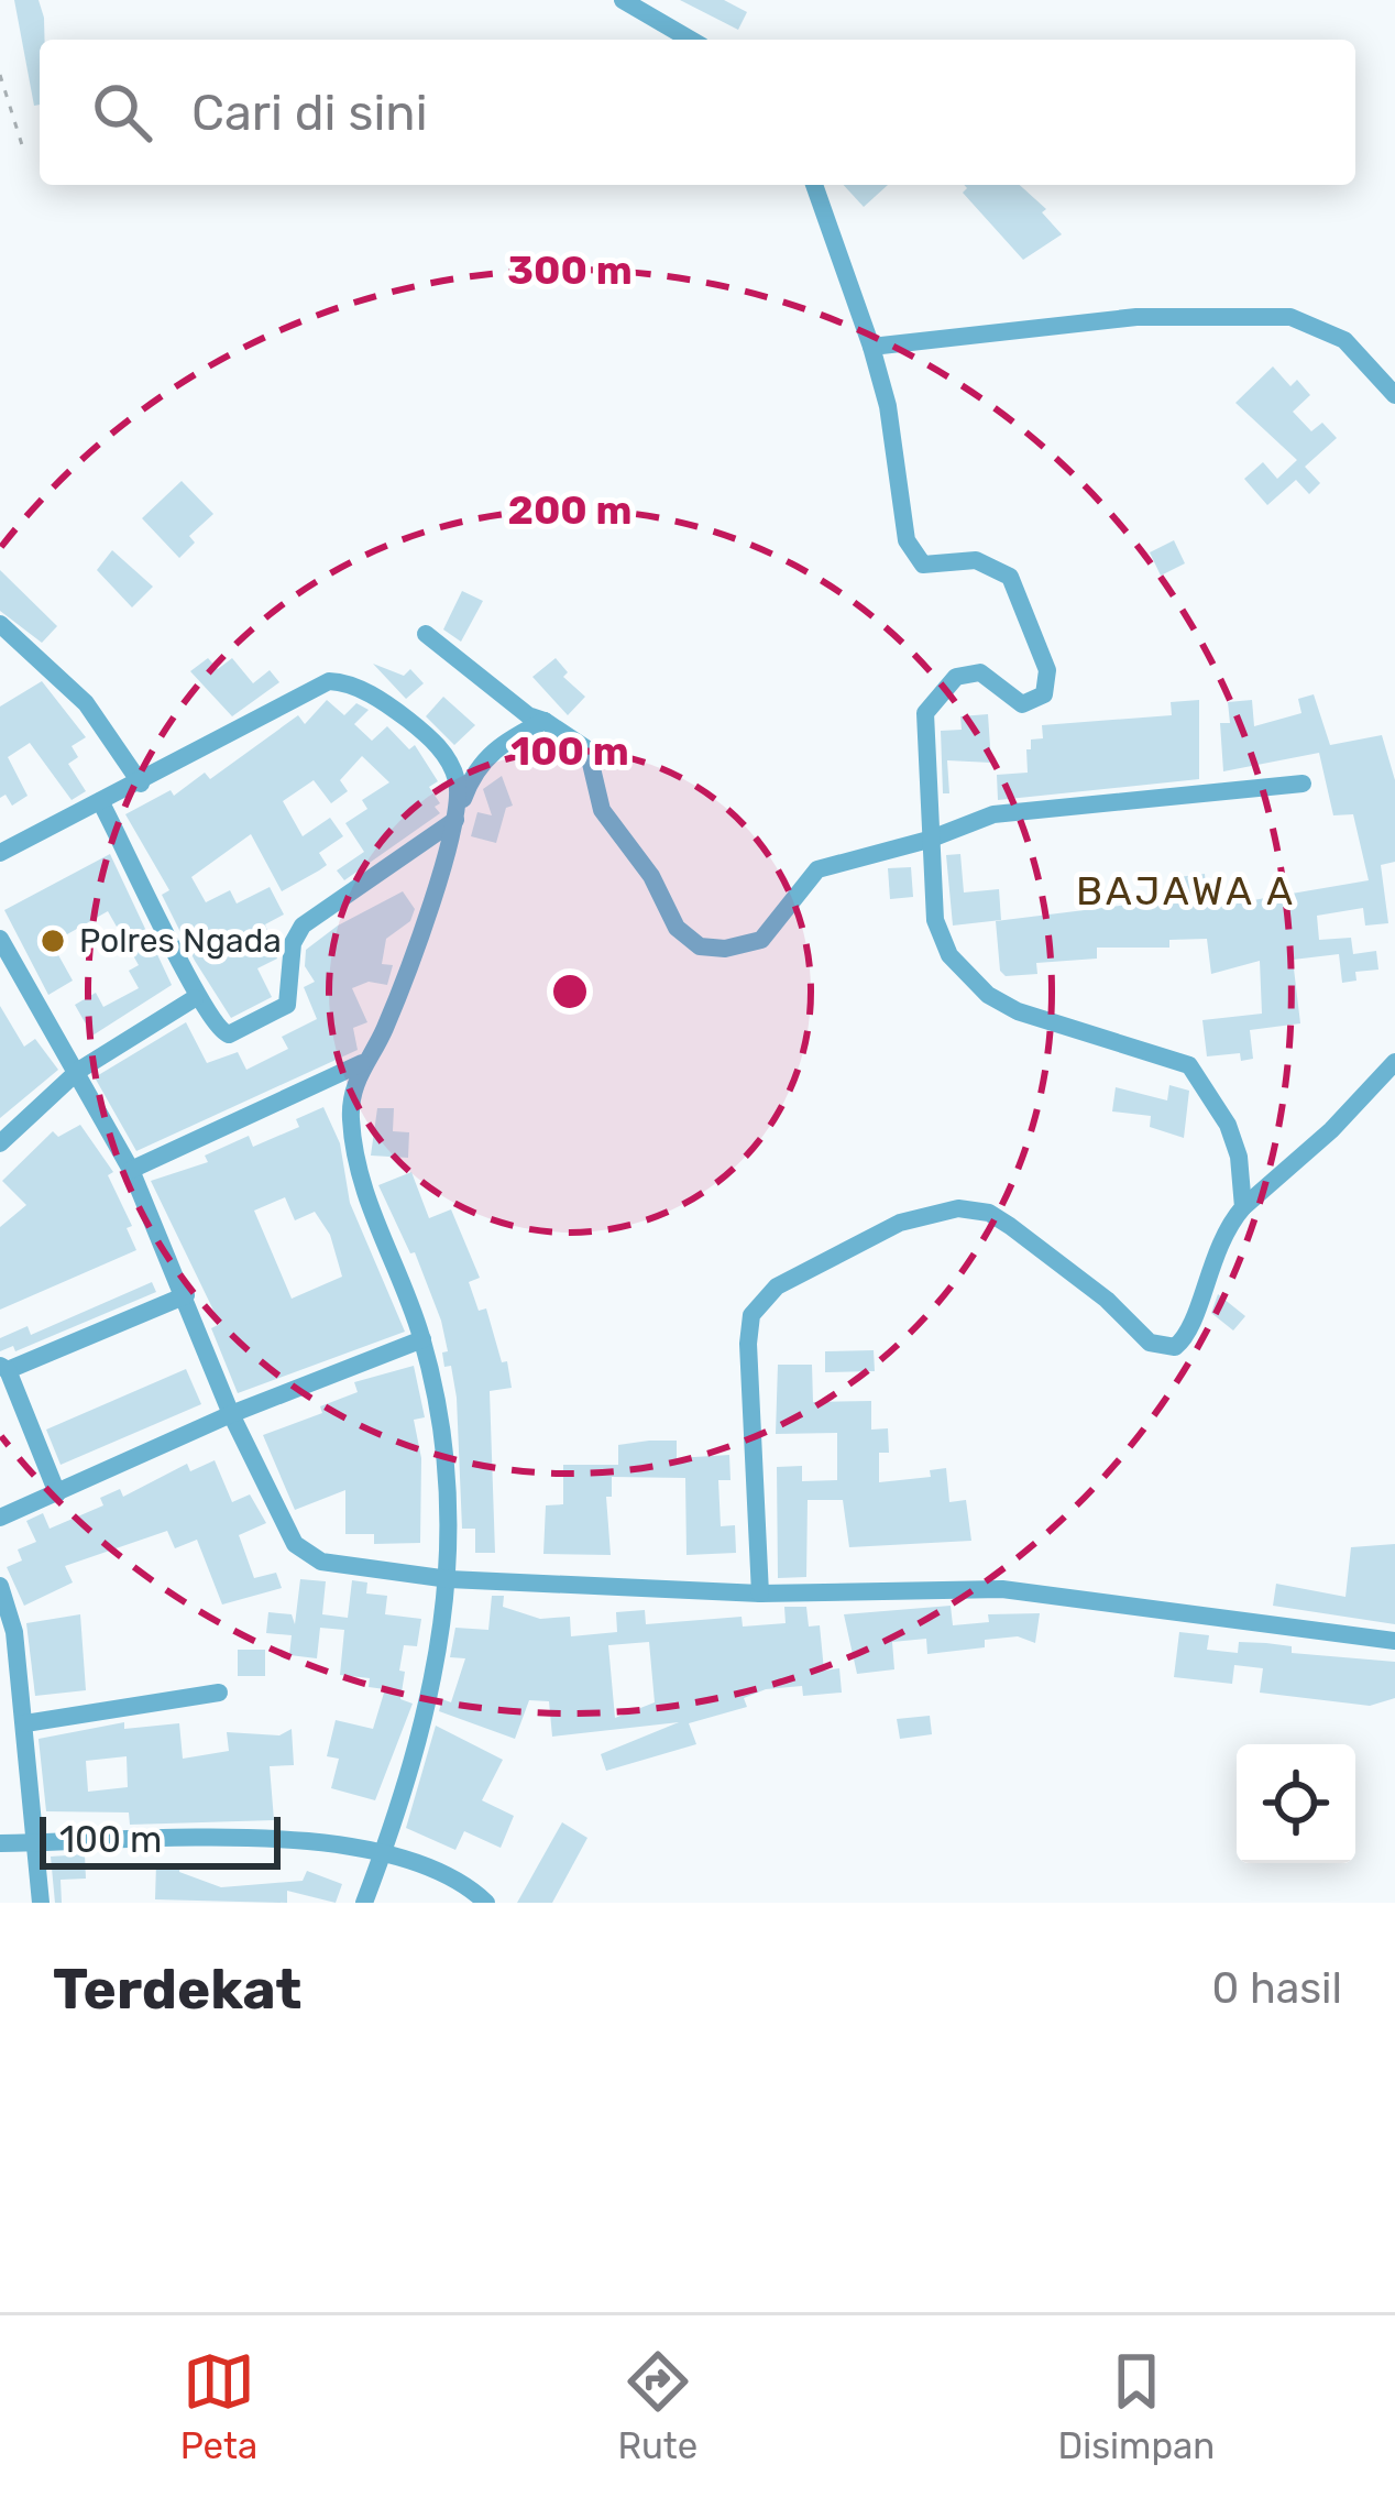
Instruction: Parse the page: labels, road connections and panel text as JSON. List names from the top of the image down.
{
  "districts": ["BAJAWA A"],
  "places": ["Polres Ngada"],
  "scale_bar": "100 m",
  "page": {
    "search": "Cari di sini",
    "scale": "100 m",
    "heading": ["Terdekat", "0 hasil"],
    "nav": ["Peta", "Rute", "Disimpan"]
  },
  "rings": ["300 m", "200 m", "100 m"]
}
